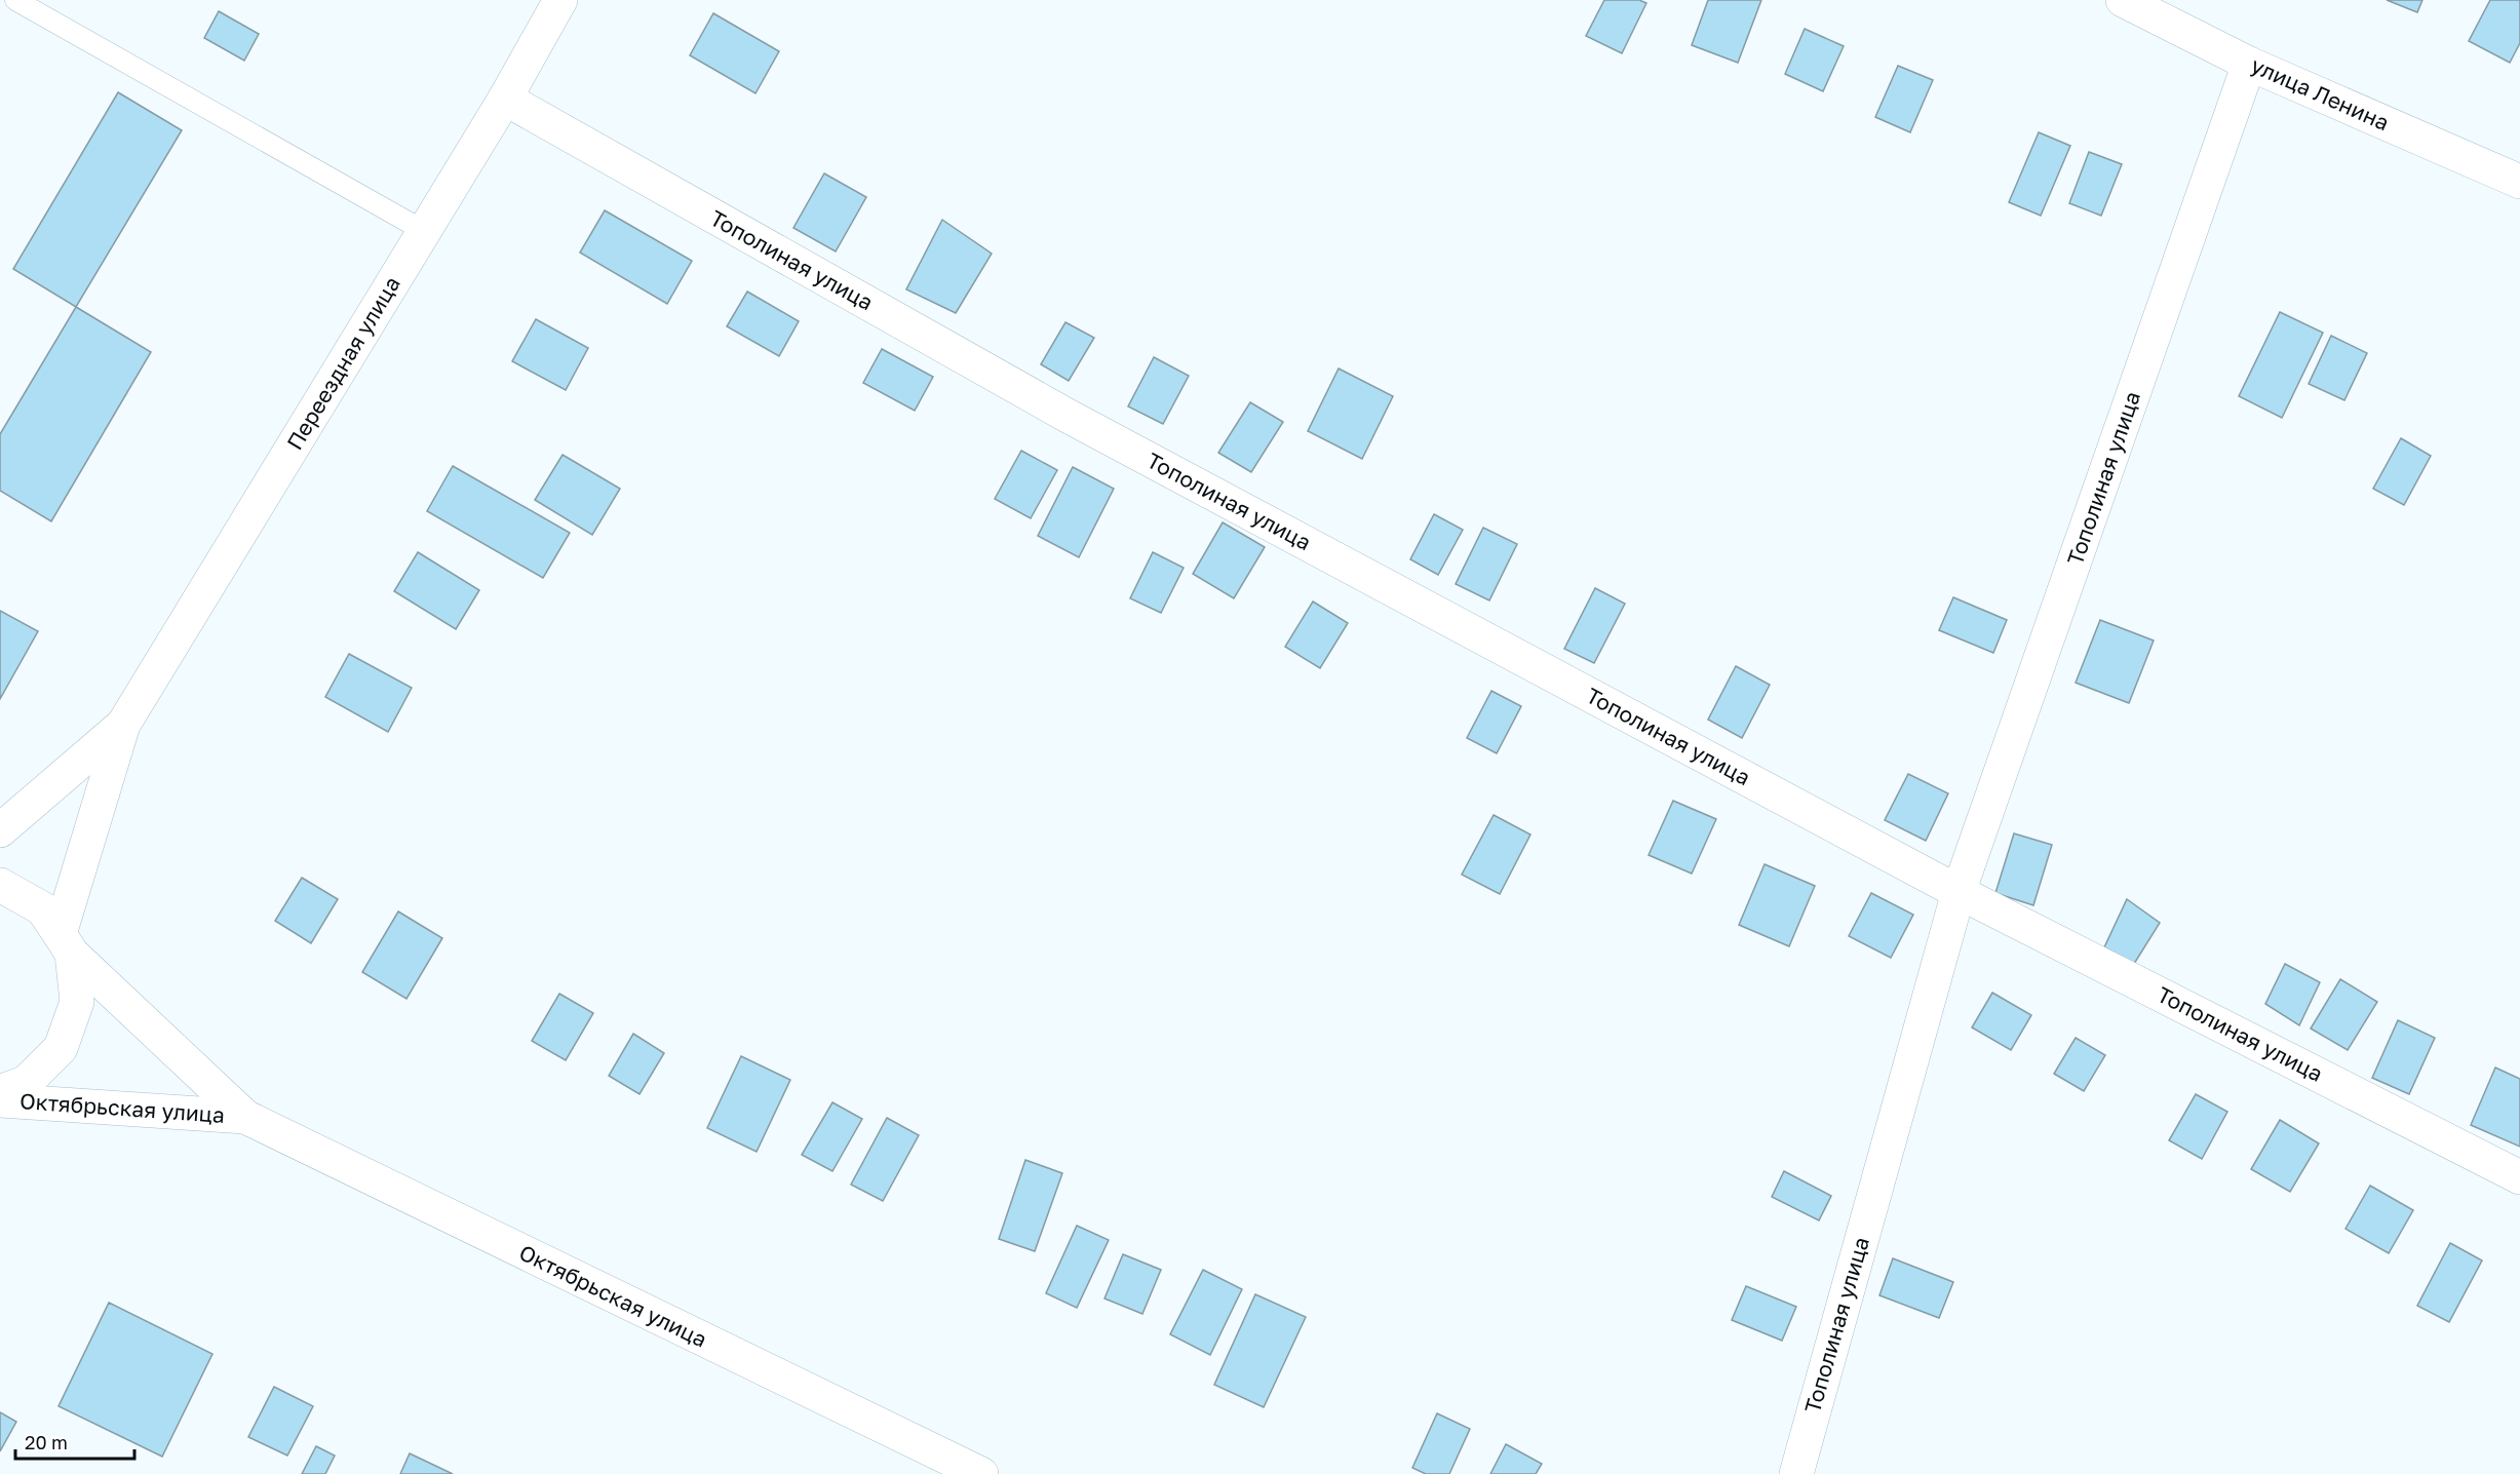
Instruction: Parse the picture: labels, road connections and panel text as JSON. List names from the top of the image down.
{
  "streets": {
    "street": [
      "улица Ленина",
      "Тополиная улица",
      "Переездная улица",
      "Октябрьская улица"
    ]
  },
  "crossings": [
    ["улица Ленина", "Тополиная улица"],
    ["Тополиная улица", "Переездная улица"],
    ["Переездная улица", "Октябрьская улица"]
  ],
  "scale_bar": "20 m"
}
